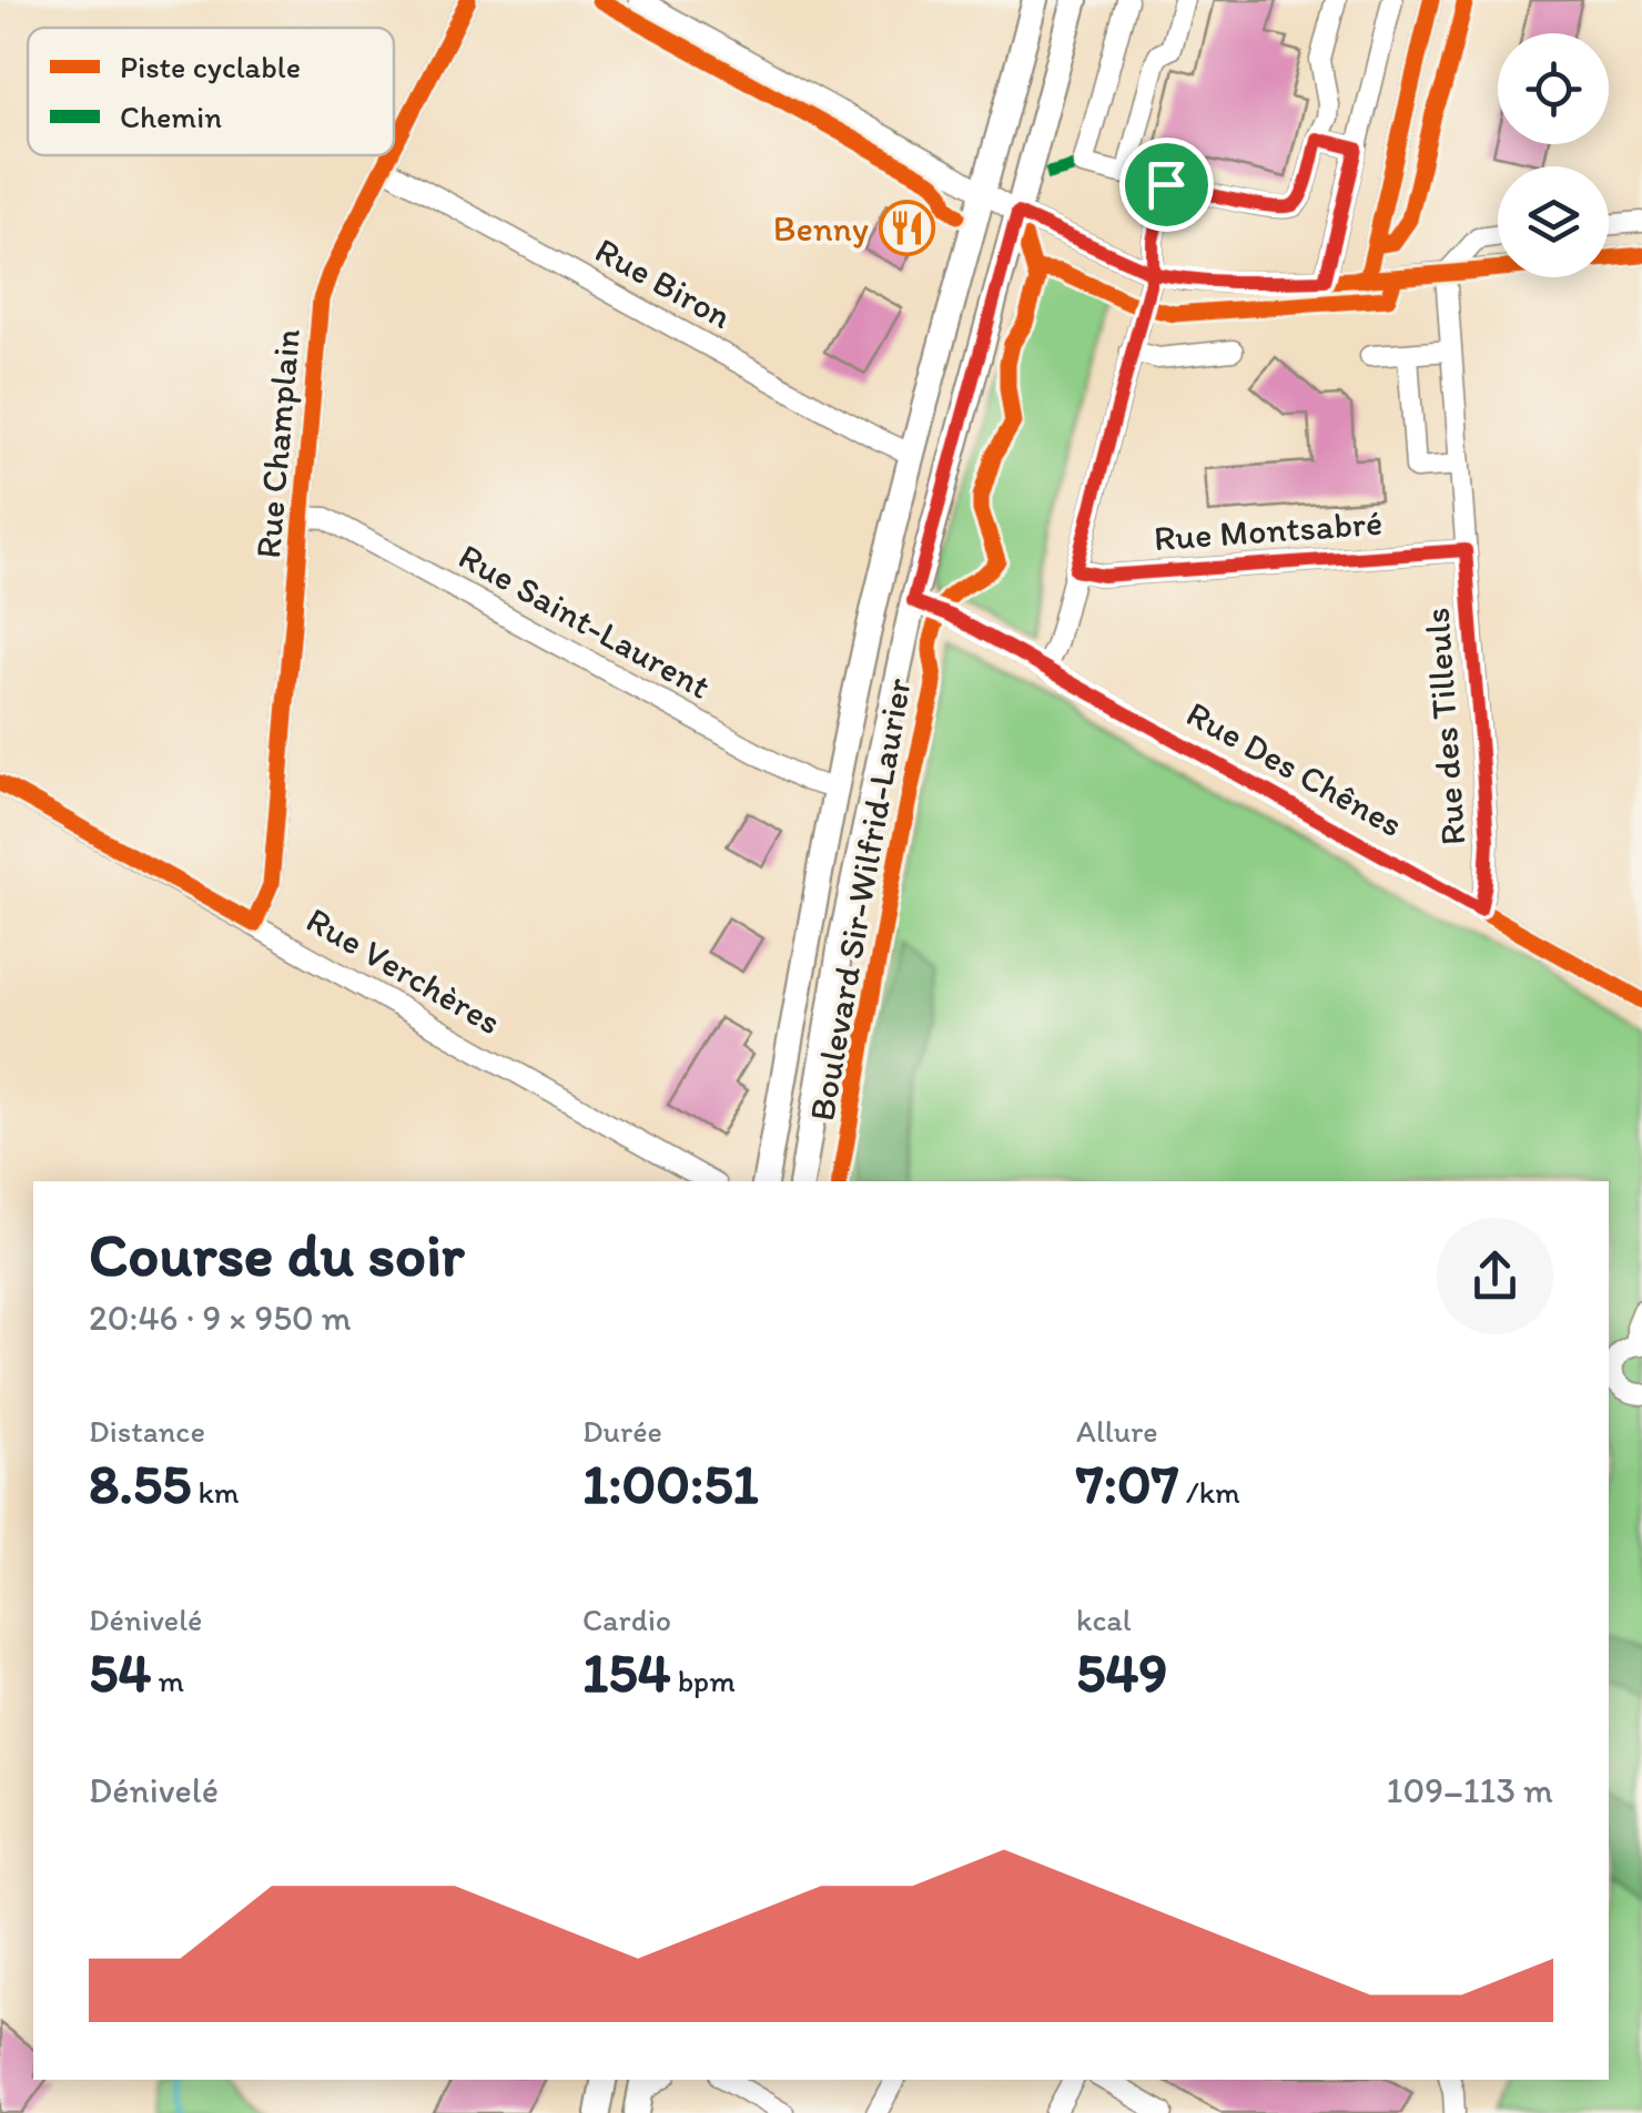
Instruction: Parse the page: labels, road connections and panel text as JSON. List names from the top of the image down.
{
  "streets": {
    "main road": ["Boulevard Sir-Wilfrid-Laurier"],
    "street": [
      "Rue Biron",
      "Rue Champlain",
      "Rue Montsabré",
      "Rue Saint-Laurent",
      "Rue des Tilleuls",
      "Rue Des Chênes",
      "Rue Verchères"
    ]
  },
  "crossings": [
    ["Rue Biron", "Rue Champlain"],
    ["Rue Biron", "Boulevard Sir-Wilfrid-Laurier"],
    ["Rue Champlain", "Rue Saint-Laurent"],
    ["Rue Champlain", "Rue Verchères"],
    ["Rue Montsabré", "Rue des Tilleuls"],
    ["Rue Saint-Laurent", "Boulevard Sir-Wilfrid-Laurier"],
    ["Rue des Tilleuls", "Rue Des Chênes"],
    ["Rue Des Chênes", "Boulevard Sir-Wilfrid-Laurier"]
  ],
  "places": {
    "restaurant": ["Benny"]
  },
  "legend": ["Piste cyclable", "Chemin"],
  "page": {
    "heading": ["Course du soir", "20:46 · 9 × 950 m"],
    "stats": [
      ["Distance", "8.55 km"],
      ["Durée", "1:00:51"],
      ["Allure", "7:07 /km"],
      ["Dénivelé", "54 m"],
      ["Cardio", "154 bpm"],
      ["kcal", "549"]
    ],
    "chart": ["Dénivelé", "109–113 m"]
  }
}
